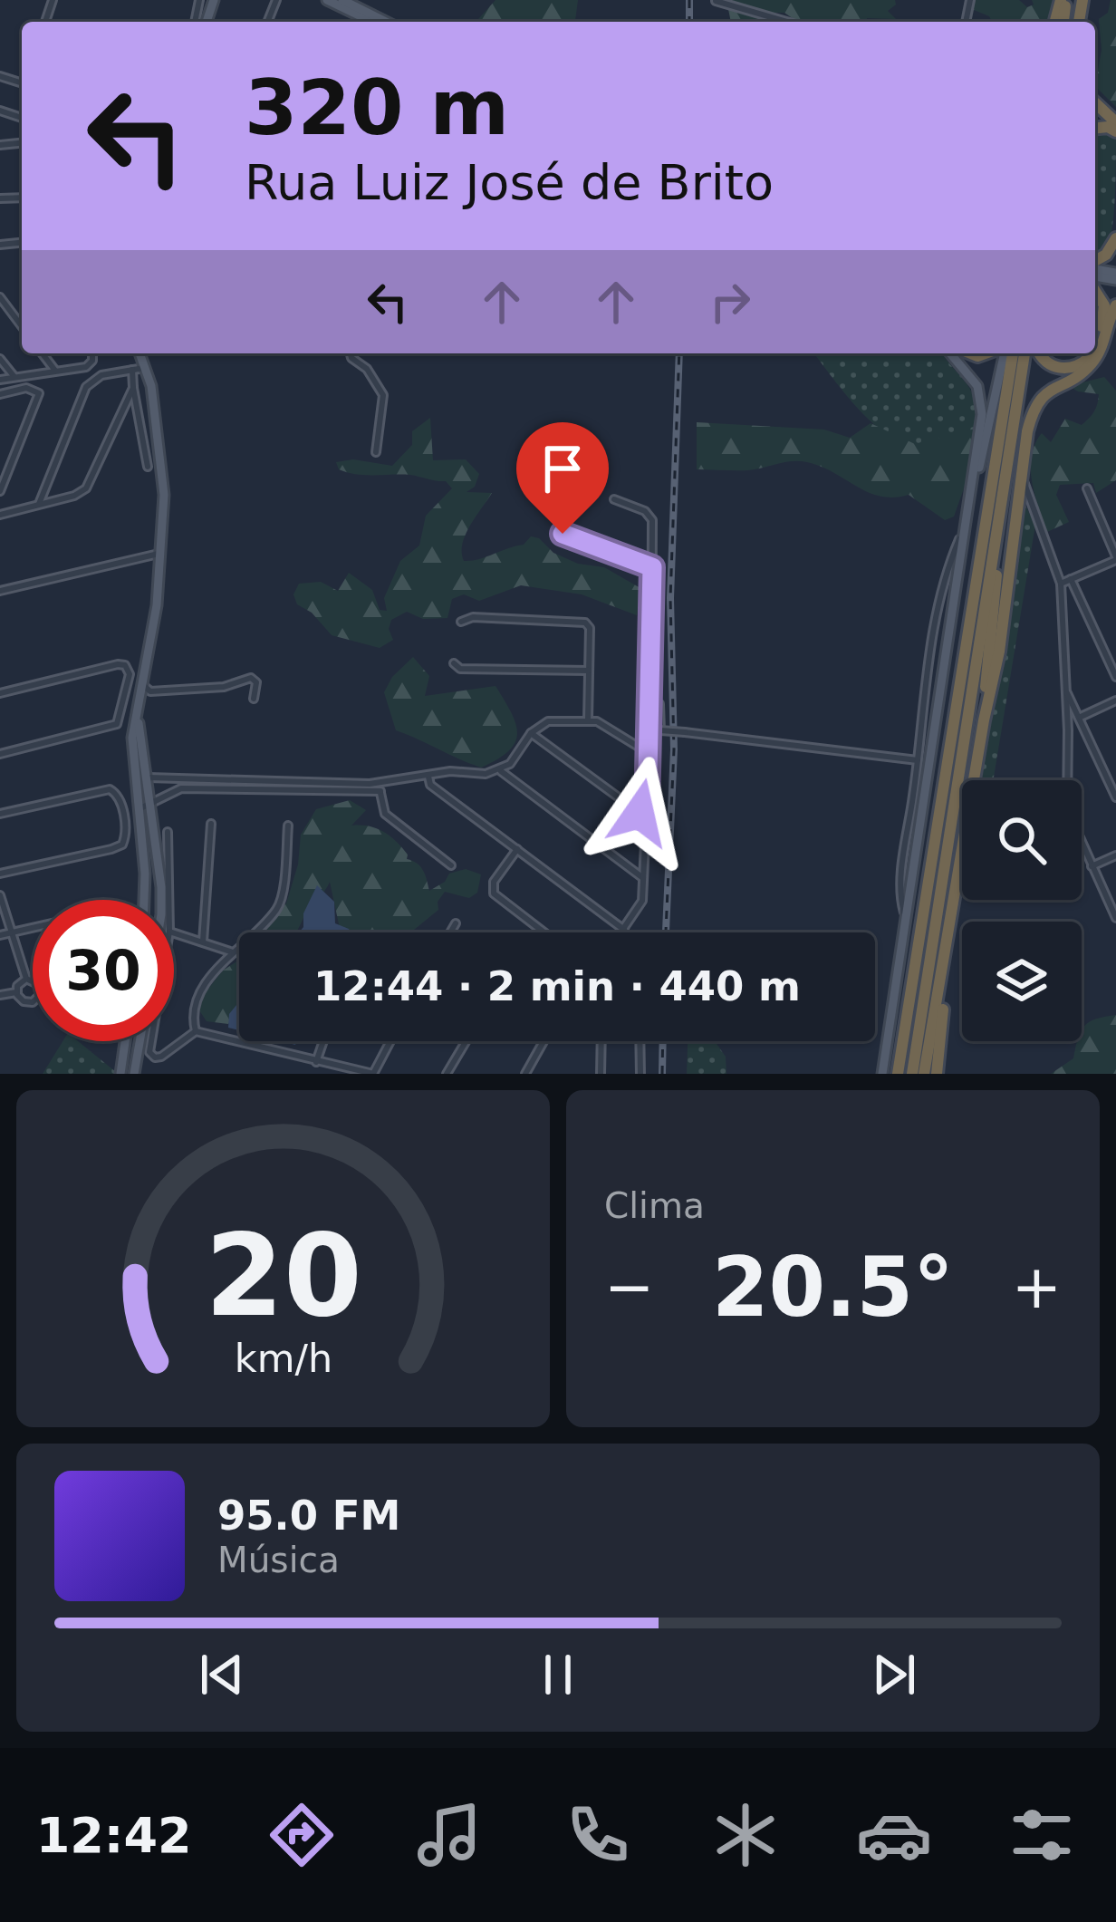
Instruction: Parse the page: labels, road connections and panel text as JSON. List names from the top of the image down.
{
  "page": {
    "turn": ["320 m", "Rua Luiz José de Brito"],
    "limit": "30",
    "trip": "12:44 · 2 min · 440 m",
    "tile": "Clima",
    "heat": ["−", "20.5°", "+"],
    "song": ["95.0 FM", "Música"],
    "tabs": "12:42",
    "gauge": ["20", "km/h"]
  }
}
